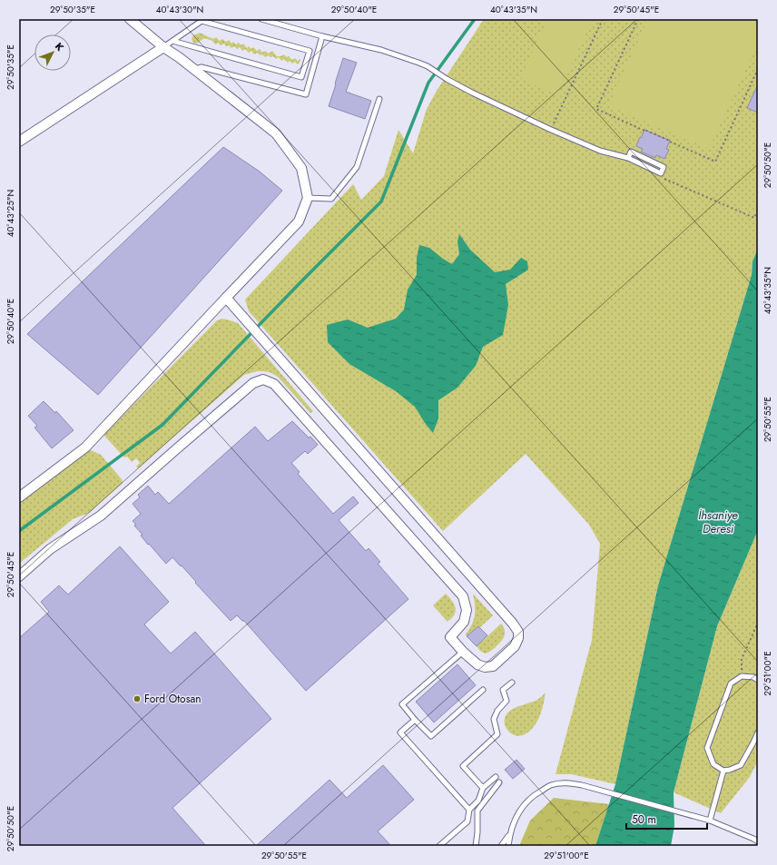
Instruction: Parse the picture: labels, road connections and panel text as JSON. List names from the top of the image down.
{
  "water": ["İhsaniye Deresi"],
  "places": ["Ford Otosan"],
  "scale_bar": "50 m",
  "north": "top right",
  "coordinates": [
    "29°50'35\"E",
    "40°43'30\"N",
    "29°50'40\"E",
    "40°43'35\"N",
    "29°50'45\"E",
    "29°50'50\"E",
    "40°43'25\"N",
    "29°50'55\"E",
    "29°51'00\"E"
  ]
}
